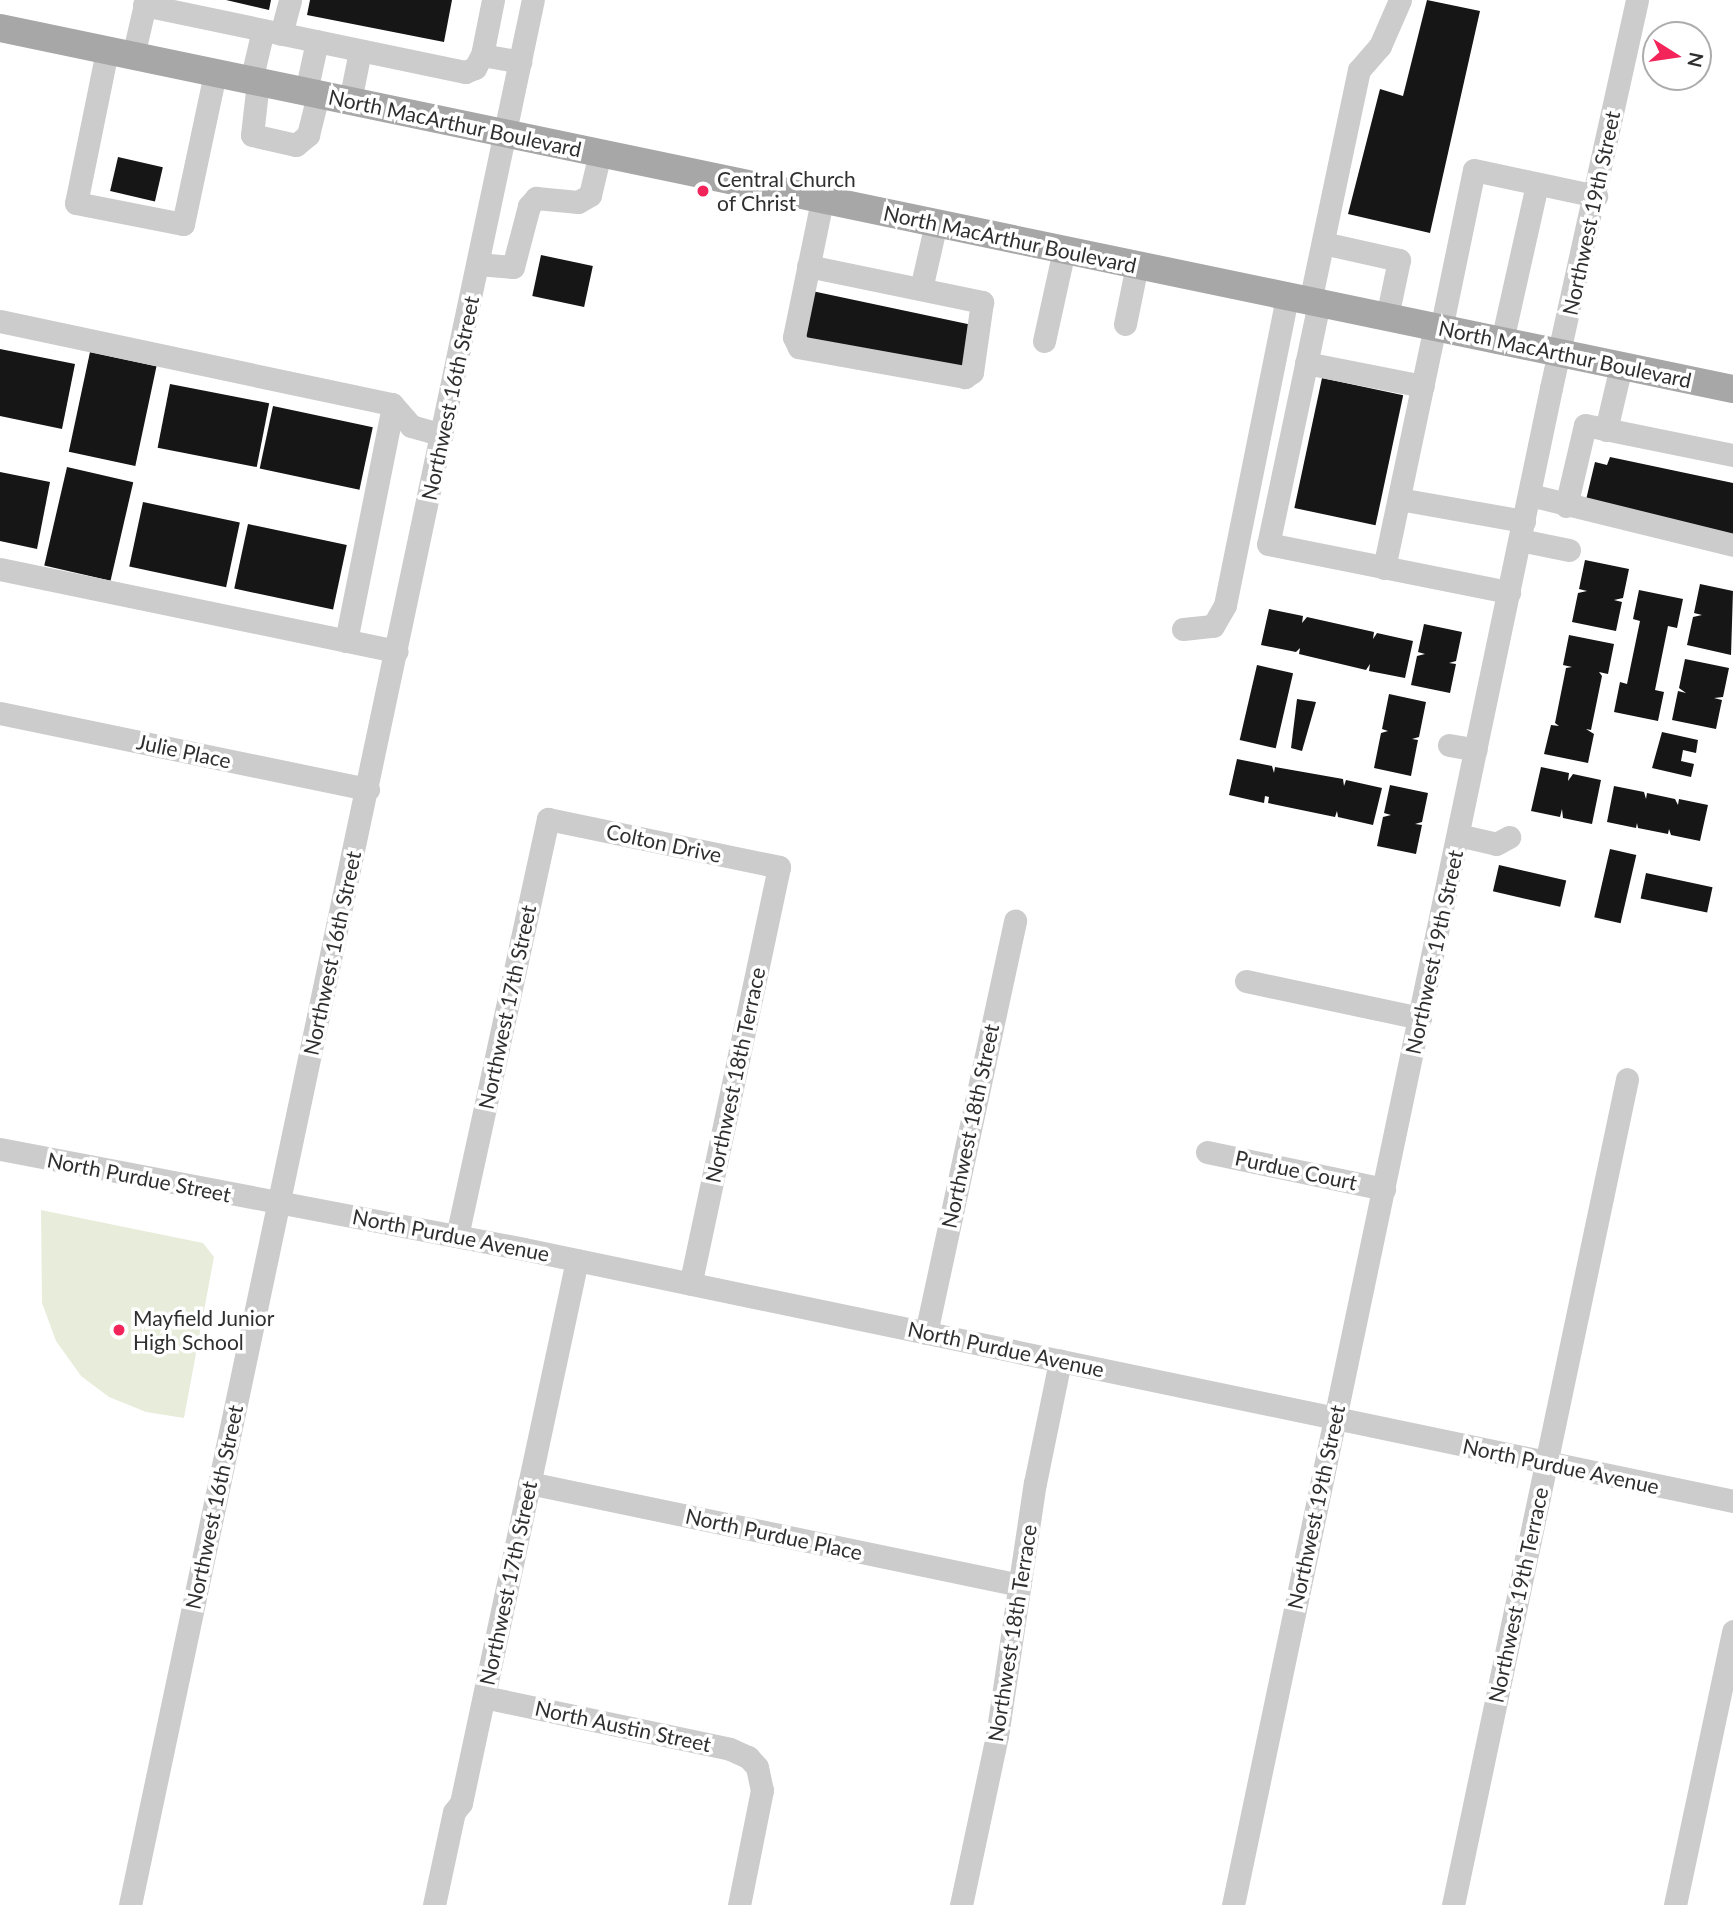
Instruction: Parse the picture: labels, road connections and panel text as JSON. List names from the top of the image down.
{
  "streets": {
    "main road": ["North MacArthur Boulevard"],
    "street": [
      "Northwest 19th Street",
      "Northwest 16th Street",
      "Julie Place",
      "Colton Drive",
      "Northwest 17th Street",
      "Northwest 18th Terrace",
      "Northwest 18th Street",
      "Purdue Court",
      "North Purdue Street",
      "North Purdue Avenue",
      "North Purdue Place",
      "Northwest 19th Terrace",
      "North Austin Street"
    ]
  },
  "crossings": [
    ["North MacArthur Boulevard", "Northwest 19th Street"],
    ["North MacArthur Boulevard", "Northwest 16th Street"],
    ["Northwest 19th Street", "Purdue Court"],
    ["Northwest 19th Street", "North Purdue Avenue"],
    ["Northwest 16th Street", "Julie Place"],
    ["Northwest 16th Street", "North Purdue Street"],
    ["Northwest 16th Street", "North Purdue Avenue"],
    ["Colton Drive", "Northwest 17th Street"],
    ["Colton Drive", "Northwest 18th Terrace"],
    ["Northwest 17th Street", "North Purdue Avenue"],
    ["Northwest 17th Street", "North Purdue Place"],
    ["Northwest 17th Street", "North Austin Street"],
    ["Northwest 18th Terrace", "North Purdue Avenue"],
    ["Northwest 18th Terrace", "North Purdue Place"],
    ["Northwest 18th Street", "North Purdue Avenue"],
    ["North Purdue Street", "North Purdue Avenue"],
    ["North Purdue Avenue", "Northwest 19th Terrace"]
  ],
  "places": ["Central Church of Christ", "Mayfield Junior High School"],
  "north": "right"
}
